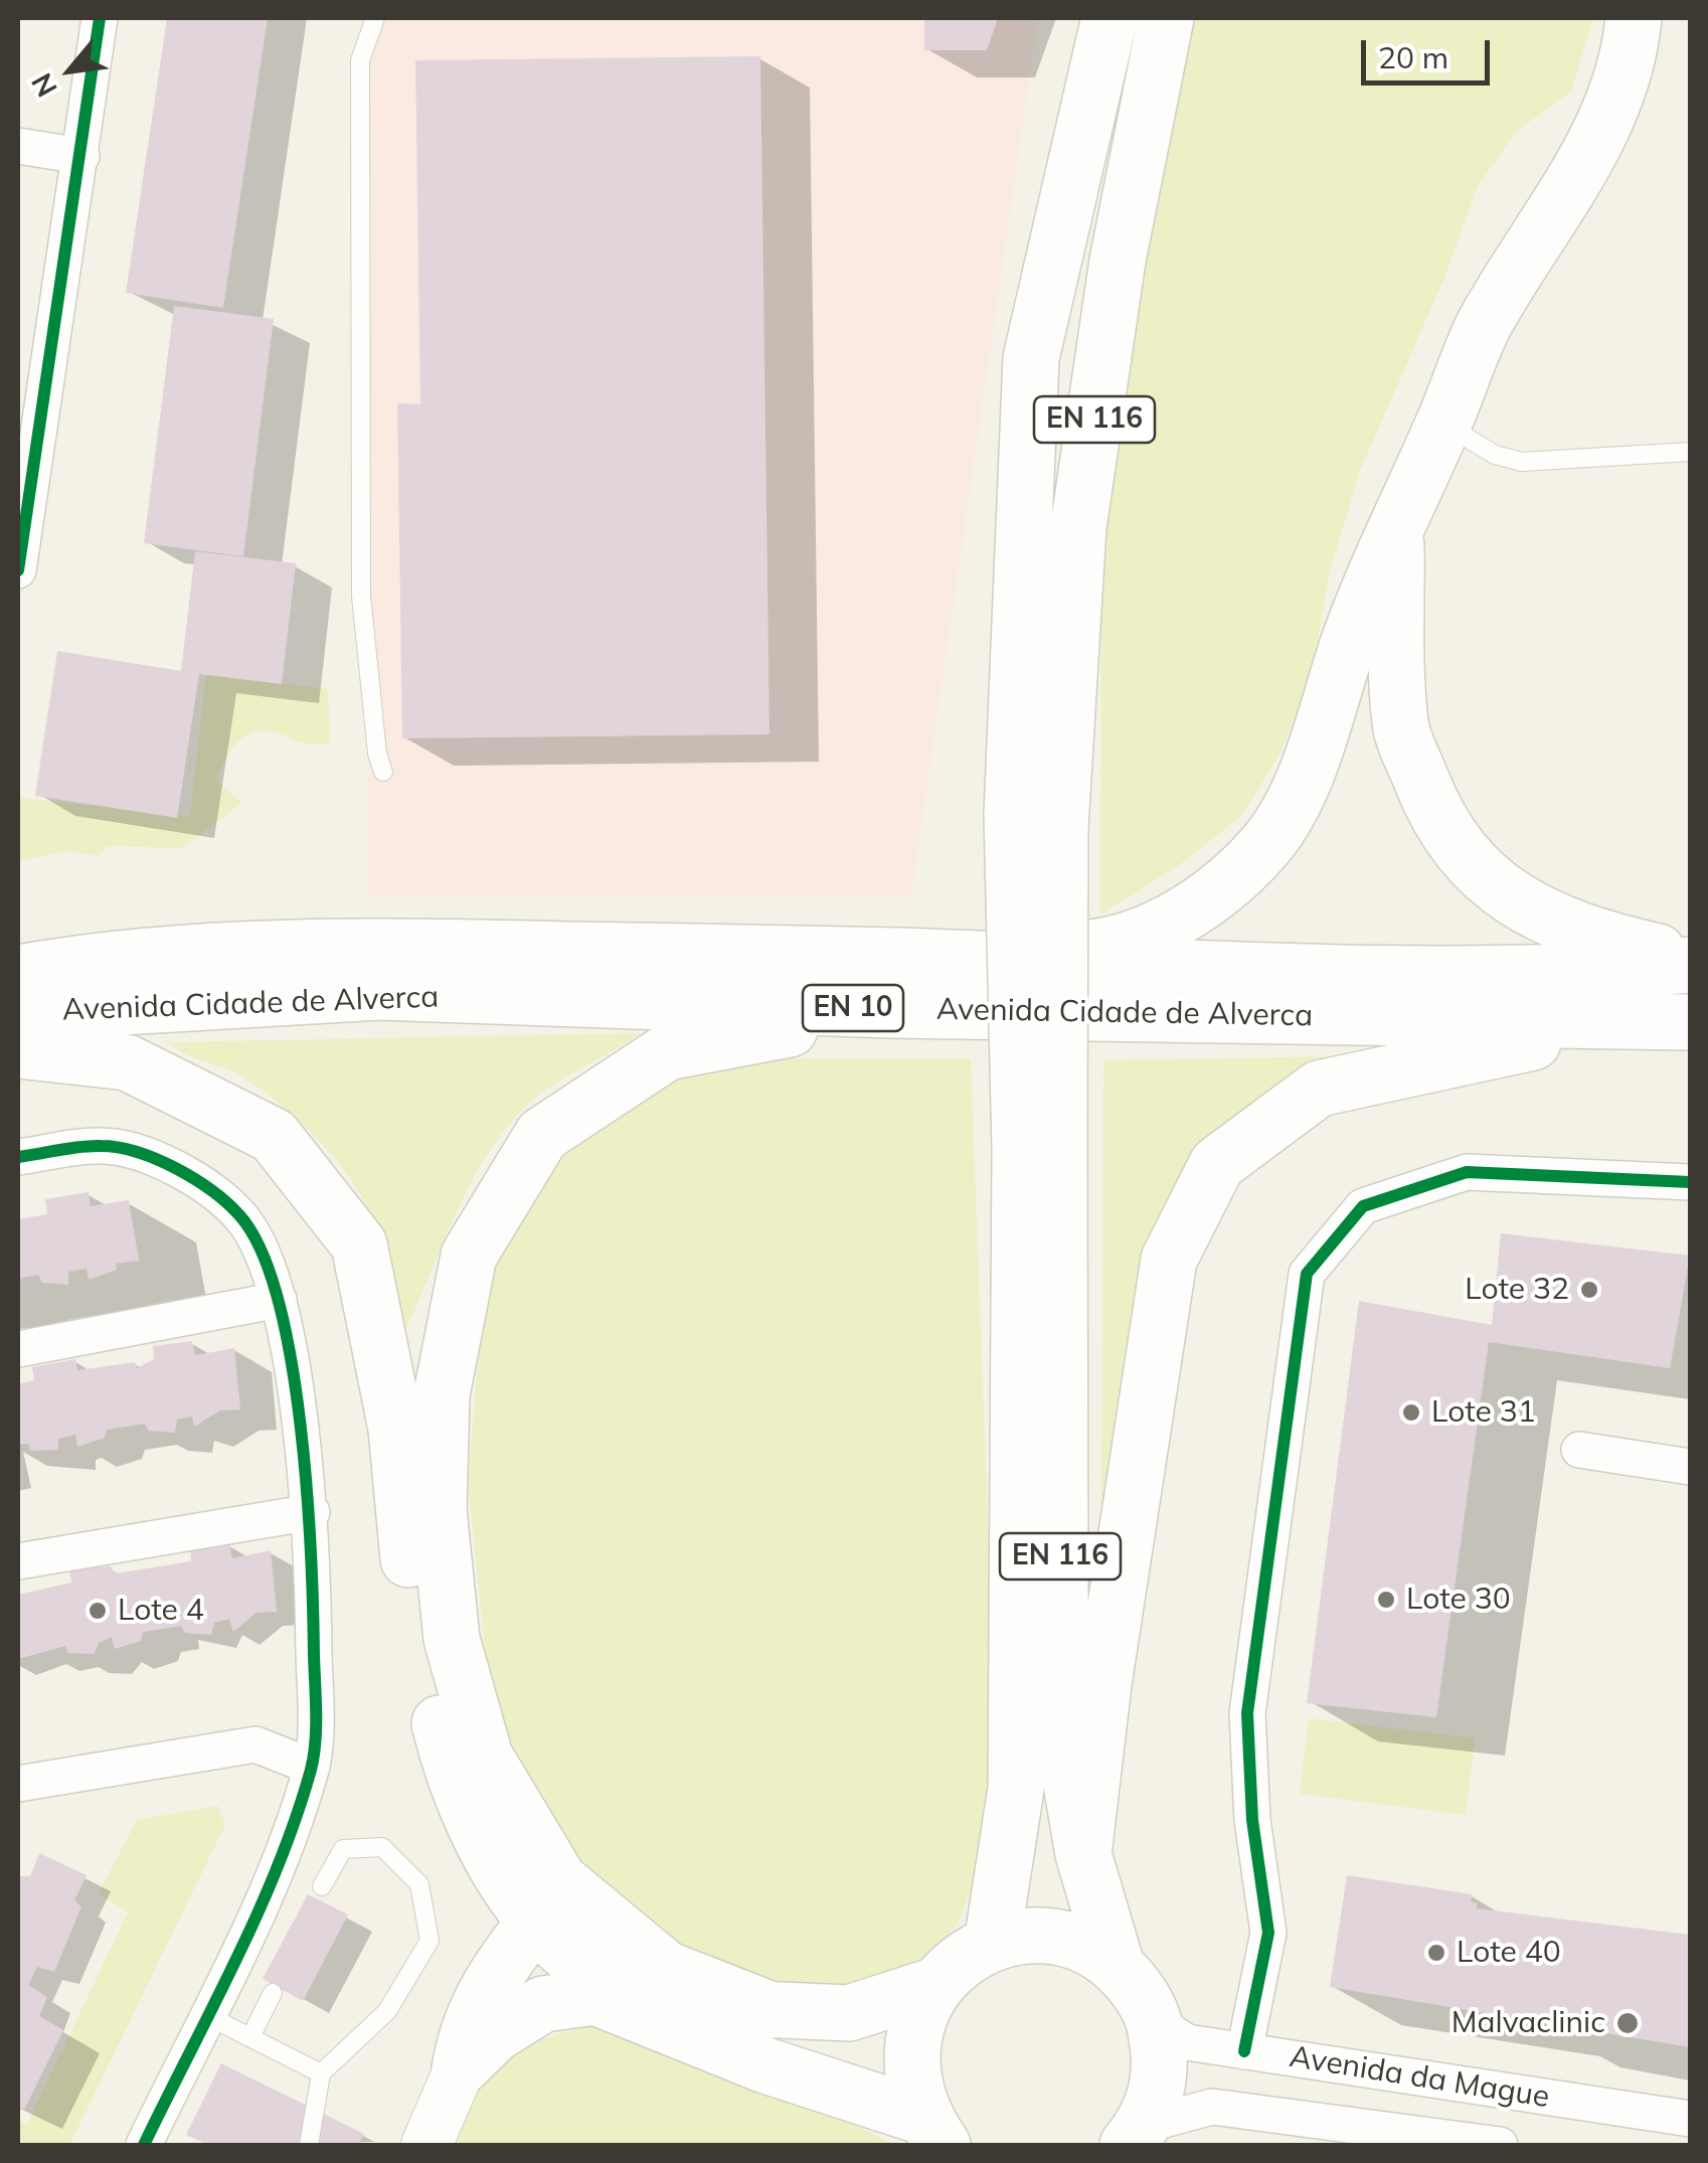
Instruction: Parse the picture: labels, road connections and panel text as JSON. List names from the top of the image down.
{
  "streets": {
    "main road": ["EN 116", "Avenida Cidade de Alverca", "EN 10"],
    "street": ["Avenida da Mague"]
  },
  "places": [
    "Lote 32",
    "Lote 31",
    "Lote 30",
    "Lote 4",
    "Lote 40",
    "Malvaclinic"
  ],
  "scale_bar": "20 m",
  "north": "bottom left"
}
